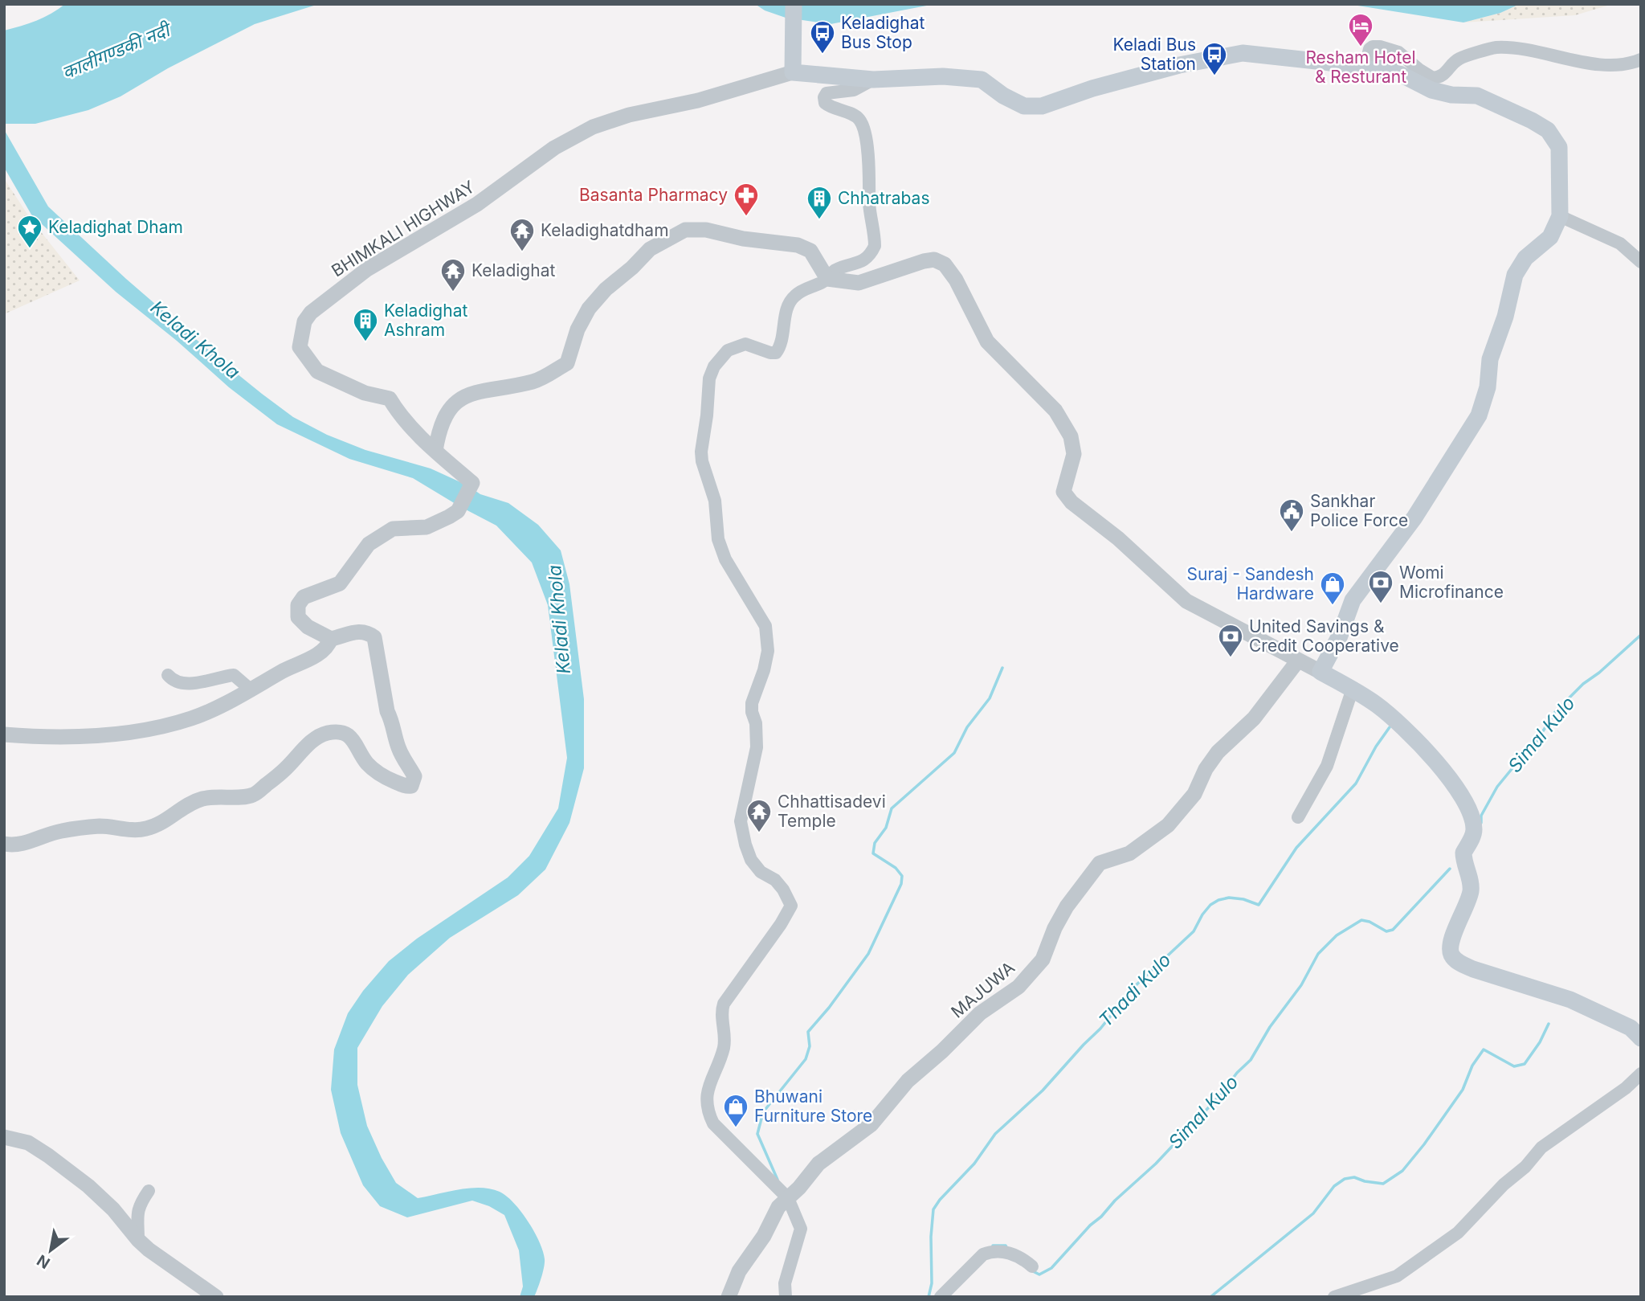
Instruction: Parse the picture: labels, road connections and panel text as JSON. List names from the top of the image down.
{
  "streets": {
    "street": ["BHIMKALI HIGHWAY", "MAJUWA"]
  },
  "water": [
    "कालीगण्डकी नदी",
    "Keladi Khola",
    "Simal Kulo",
    "Thadi Kulo"
  ],
  "places": {
    "hotel": ["Resham Hotel & Resturant"],
    "bus stop": ["Keladighat Bus Stop", "Keladi Bus Station"],
    "pharmacy": ["Basanta Pharmacy"],
    "building": ["Chhatrabas", "Keladighat Ashram"],
    "place": ["Keladighat Dham"],
    "temple": ["Keladighatdham", "Keladighat", "Chhattisadevi Temple"],
    "public building": ["Sankhar Police Force"],
    "bank": ["Womi Microfinance", "United Savings & Credit Cooperative"],
    "shop": ["Suraj - Sandesh Hardware", "Bhuwani Furniture Store"]
  },
  "north": "bottom left"
}
